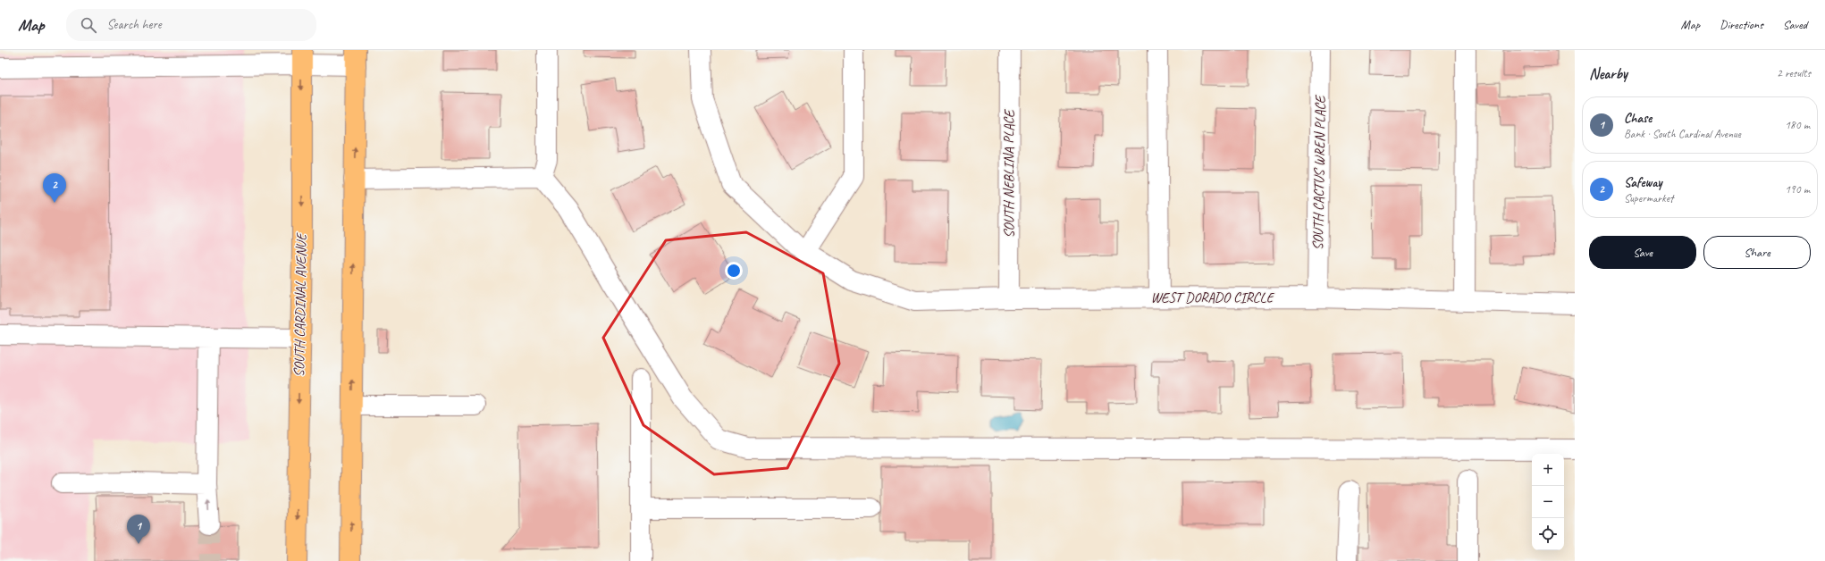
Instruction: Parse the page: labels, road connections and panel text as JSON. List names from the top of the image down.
{
  "streets": {
    "main road": ["SOUTH CARDINAL AVENUE"],
    "street": ["SOUTH CACTUS WREN PLACE", "SOUTH NEBLINA PLACE", "WEST DORADO CIRCLE"]
  },
  "crossings": [
    ["SOUTH CACTUS WREN PLACE", "WEST DORADO CIRCLE"],
    ["SOUTH NEBLINA PLACE", "WEST DORADO CIRCLE"]
  ],
  "page": {
    "header": "Map",
    "search": "Search here",
    "nav": ["Map", "Directions", "Saved"],
    "heading": ["Nearby", "2 results"],
    "list": [
      {
        "mark": "1",
        "name": "Chase",
        "note": "Bank · South Cardinal Avenue",
        "value": "180 m"
      },
      {
        "mark": "2",
        "name": "Safeway",
        "note": "Supermarket",
        "value": "190 m"
      }
    ],
    "pins": ["2", "1"],
    "buttons": ["Save", "Share"],
    "map_buttons": ["+", "−"]
  }
}
